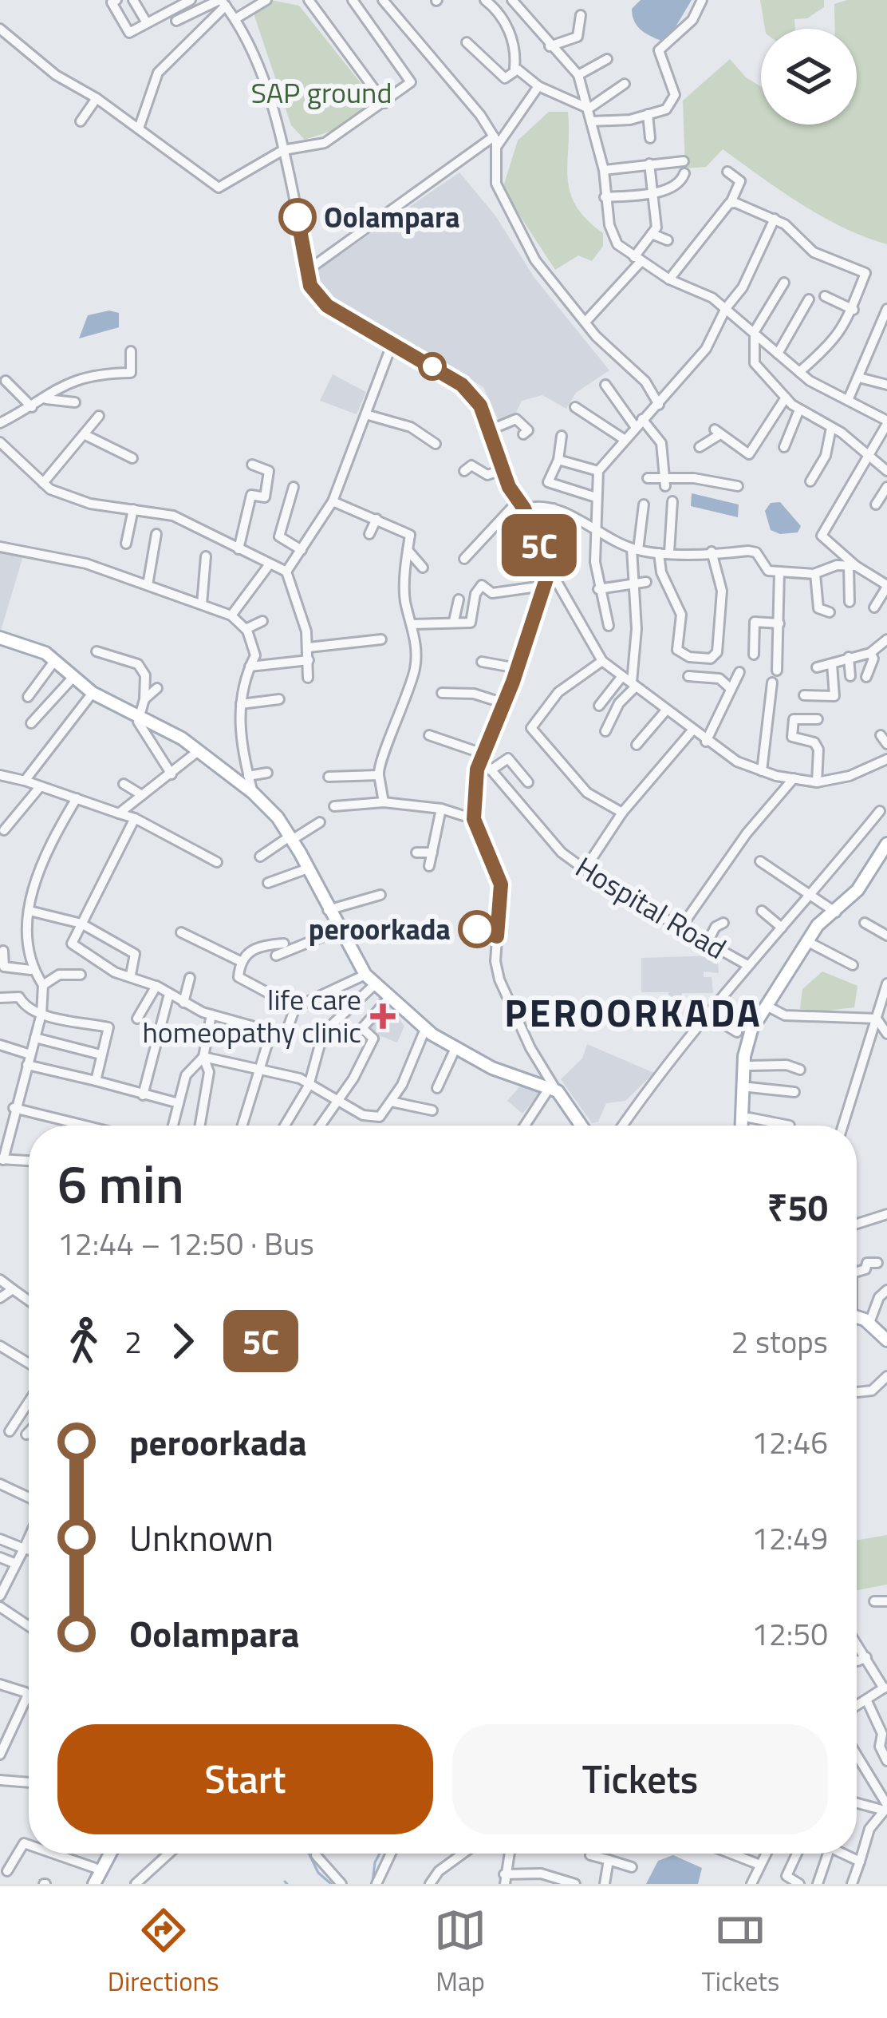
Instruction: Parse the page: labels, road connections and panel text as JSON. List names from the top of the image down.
{
  "streets": {
    "street": ["Hospital Road"]
  },
  "districts": ["PEROORKADA"],
  "parks": ["SAP ground"],
  "places": {
    "other": ["Oolampara", "peroorkada"],
    "health": ["life care homeopathy clinic"]
  },
  "lines": ["bus line 5C"],
  "page": {
    "on_map": "5C",
    "heading": ["6 min", "12:44 – 12:50 · Bus", "₹50"],
    "legs": ["2", "5C", "2 stops"],
    "list": [
      {
        "name": "peroorkada",
        "value": "12:46"
      },
      {
        "name": "Unknown",
        "value": "12:49"
      },
      {
        "name": "Oolampara",
        "value": "12:50"
      }
    ],
    "buttons": ["Start", "Tickets"],
    "tabs": ["Directions", "Map", "Tickets"]
  }
}
